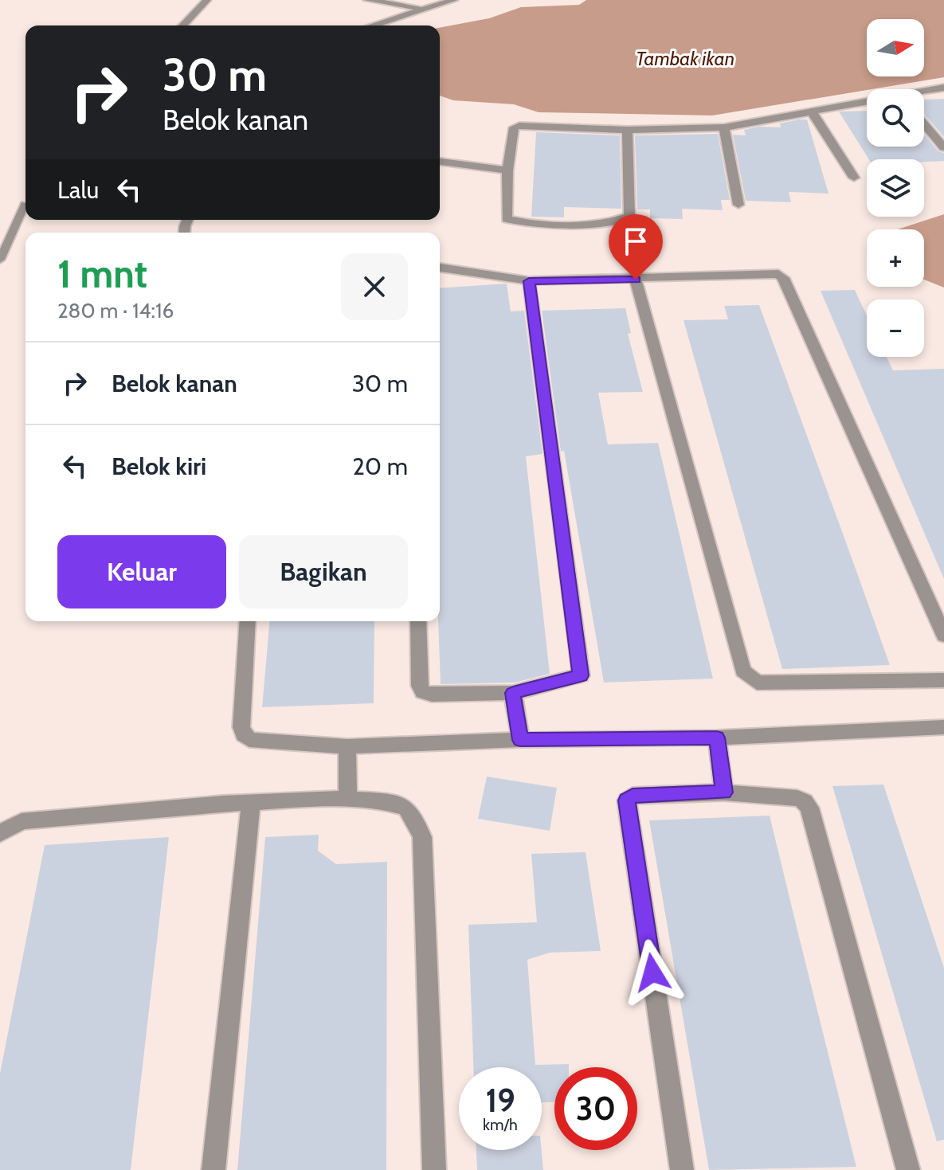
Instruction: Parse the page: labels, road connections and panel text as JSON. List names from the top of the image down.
{
  "water": ["Tambak ikan"],
  "north": "right",
  "page": {
    "map_buttons": ["+", "−"],
    "turn": ["30 m", "Belok kanan"],
    "then": "Lalu",
    "heading": ["1 mnt", "280 m · 14:16"],
    "list": [
      {
        "name": "Belok kanan",
        "value": "30 m"
      },
      {
        "name": "Belok kiri",
        "value": "20 m"
      }
    ],
    "buttons": ["Keluar", "Bagikan"],
    "speed": "19 km/h",
    "limit": "30"
  }
}
